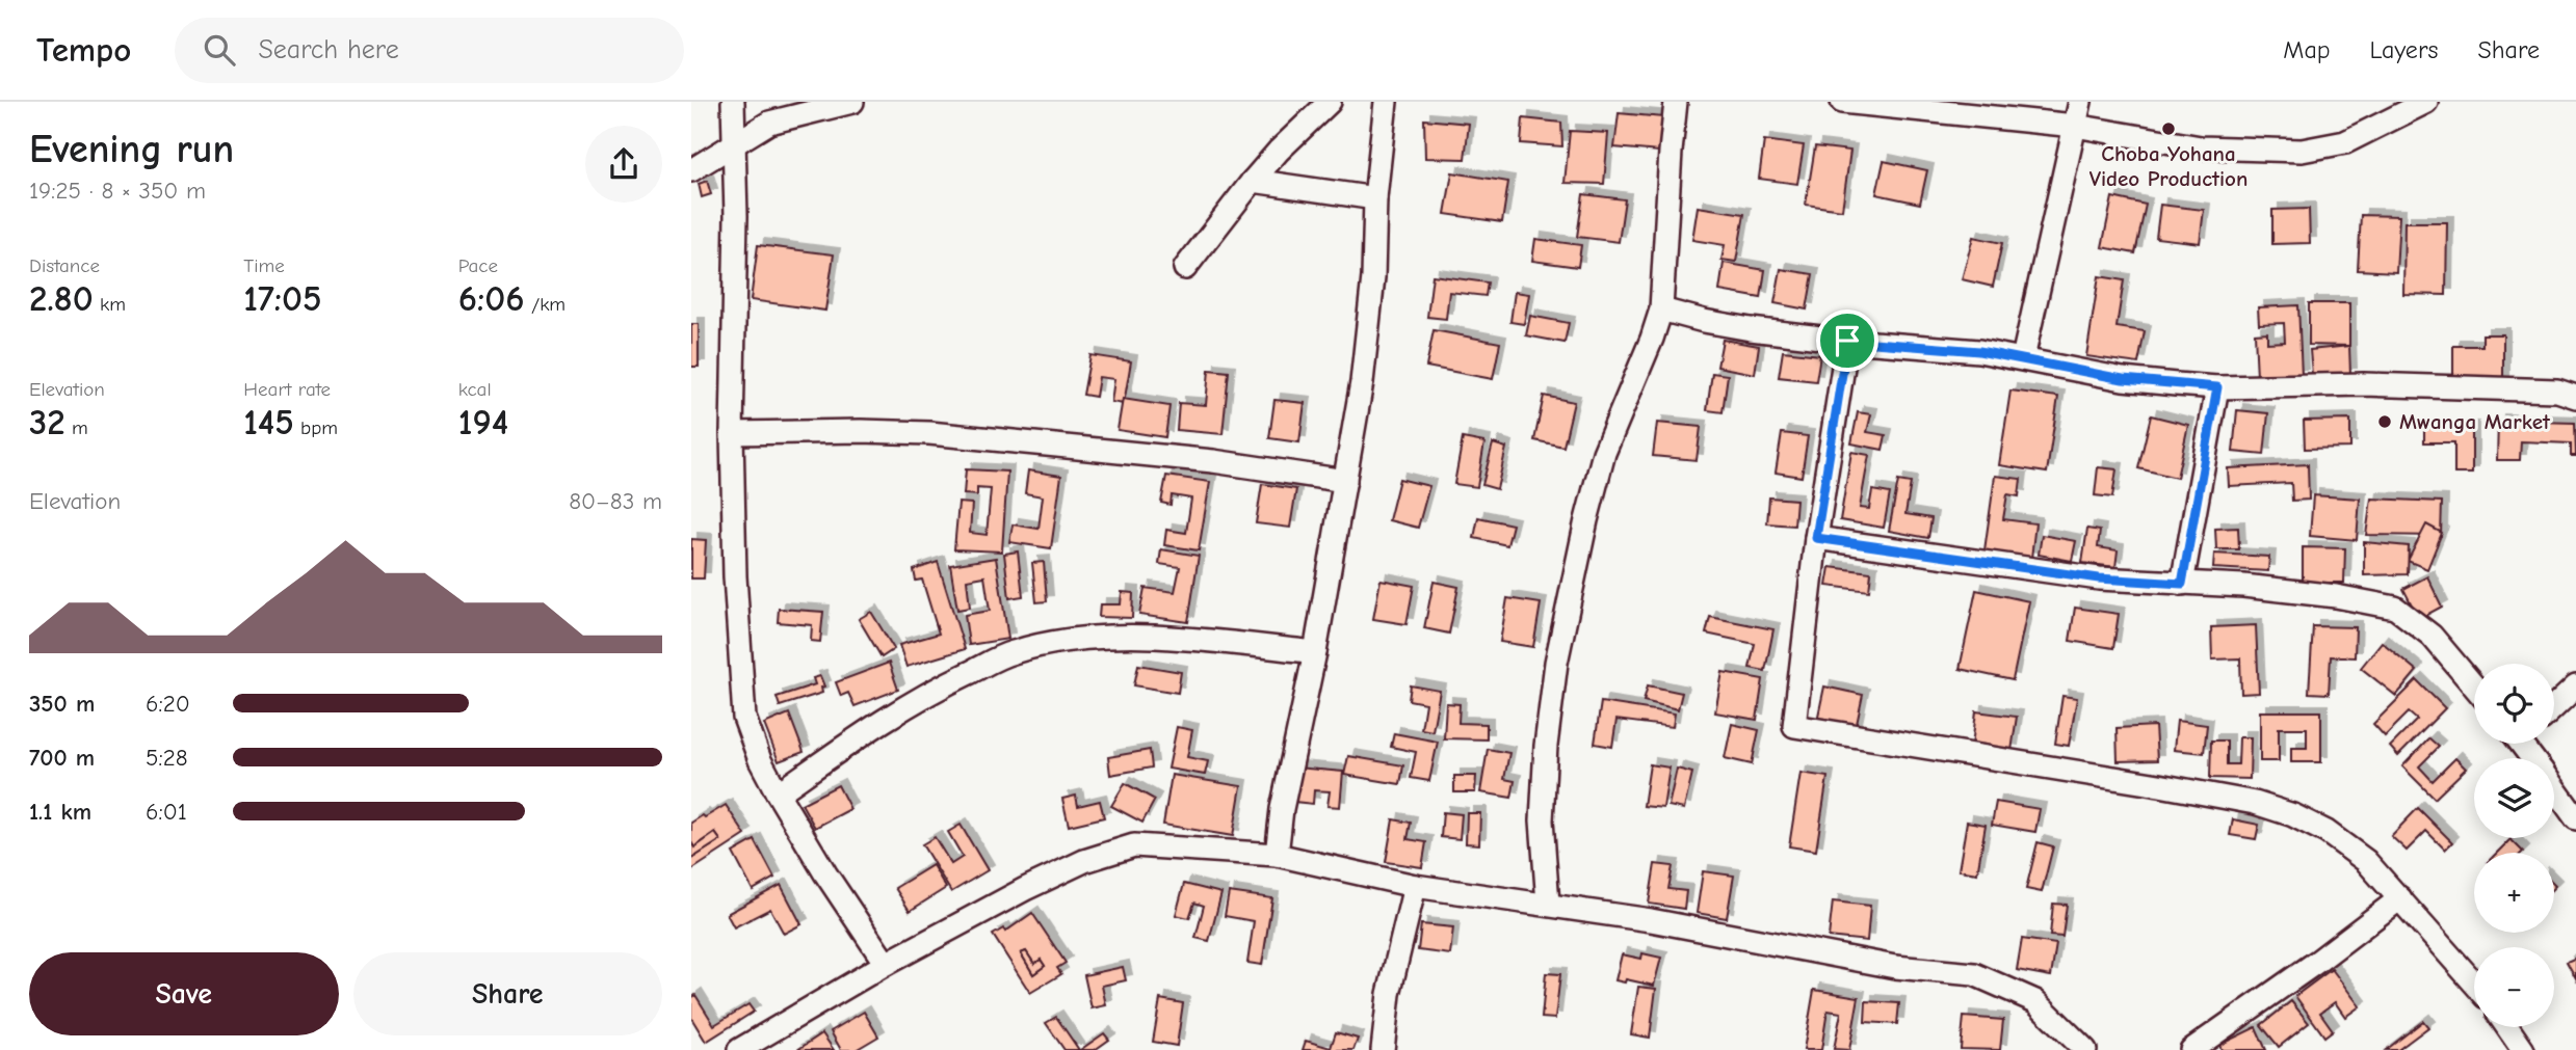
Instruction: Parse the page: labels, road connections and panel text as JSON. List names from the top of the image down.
{
  "places": ["Choba Yohana Video Production", "Mwanga Market"],
  "page": {
    "header": "Tempo",
    "search": "Search here",
    "nav": ["Map", "Layers", "Share"],
    "heading": ["Evening run", "19:25 · 8 × 350 m"],
    "stats": [
      ["Distance", "2.80 km"],
      ["Time", "17:05"],
      ["Pace", "6:06 /km"],
      ["Elevation", "32 m"],
      ["Heart rate", "145 bpm"],
      ["kcal", "194"]
    ],
    "chart": ["Elevation", "80–83 m"],
    "map_buttons": ["+", "−"],
    "list": [
      {
        "name": "350 m",
        "note": "6:20"
      },
      {
        "name": "700 m",
        "note": "5:28"
      },
      {
        "name": "1.1 km",
        "note": "6:01"
      }
    ],
    "buttons": ["Save", "Share"]
  }
}
